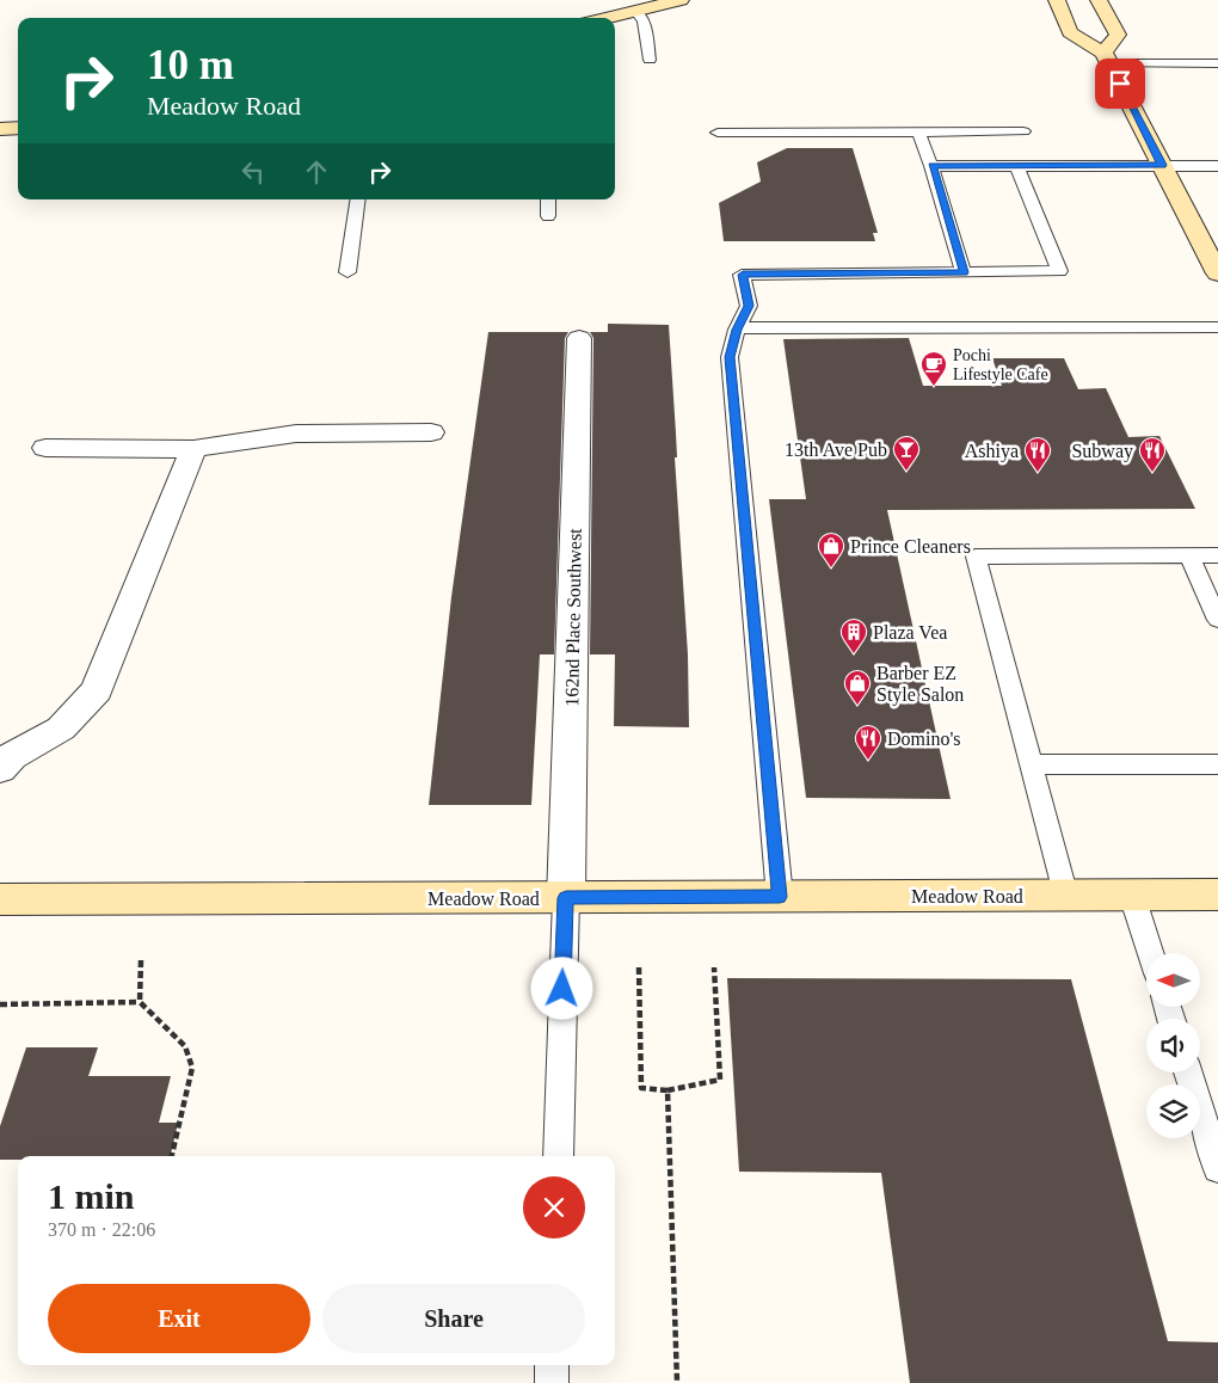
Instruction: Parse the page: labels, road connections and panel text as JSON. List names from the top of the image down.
{
  "streets": {
    "street": ["162nd Place Southwest", "Meadow Road"]
  },
  "crossings": [
    ["162nd Place Southwest", "Meadow Road"]
  ],
  "places": {
    "cafe": ["Pochi Lifestyle Cafe"],
    "bar": ["13th Ave Pub"],
    "restaurant": ["Ashiya", "Subway", "Domino's"],
    "shop": ["Prince Cleaners", "Barber EZ Style Salon"],
    "building": ["Plaza Vea"]
  },
  "north": "left",
  "page": {
    "turn": ["10 m", "Meadow Road"],
    "heading": ["1 min", "370 m · 22:06"],
    "buttons": ["Exit", "Share"]
  }
}
